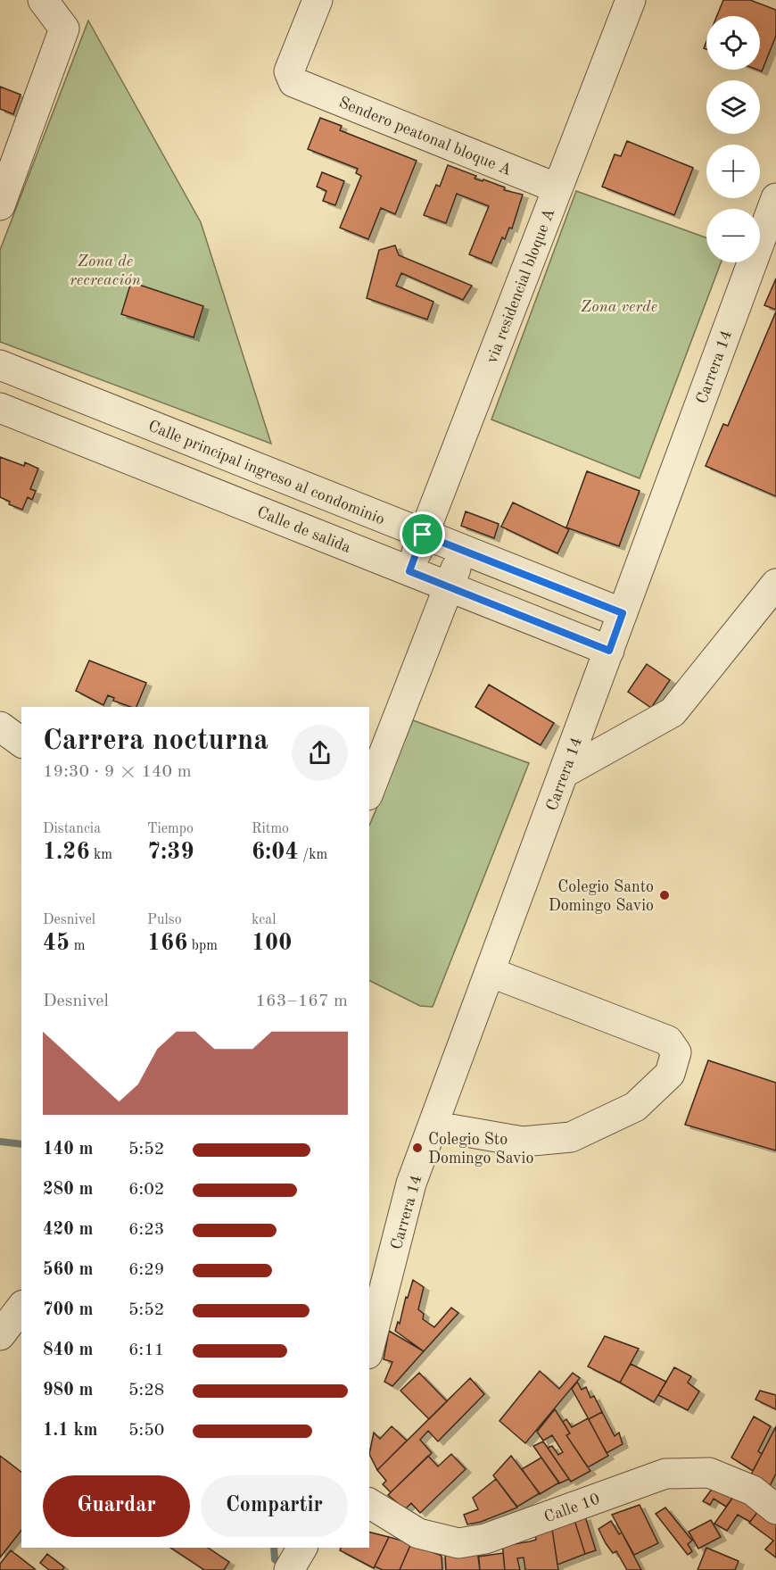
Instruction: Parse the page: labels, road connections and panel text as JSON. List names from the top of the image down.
{
  "streets": {
    "street": [
      "Sendero peatonal bloque A",
      "via residencial bloque A",
      "Carrera 14",
      "Calle principal ingreso al condominio",
      "Calle de salida",
      "Calle 10"
    ]
  },
  "crossings": [
    ["Sendero peatonal bloque A", "via residencial bloque A"],
    ["via residencial bloque A", "Calle principal ingreso al condominio"],
    ["via residencial bloque A", "Calle de salida"],
    ["Carrera 14", "Calle principal ingreso al condominio"],
    ["Carrera 14", "Calle de salida"]
  ],
  "parks": ["Zona de recreación", "Zona verde"],
  "places": ["Colegio Santo Domingo Savio", "Colegio Sto Domingo Savio"],
  "page": {
    "map_buttons": ["+", "−"],
    "heading": ["Carrera nocturna", "19:30 · 9 × 140 m"],
    "stats": [
      ["Distancia", "1.26 km"],
      ["Tiempo", "7:39"],
      ["Ritmo", "6:04 /km"],
      ["Desnivel", "45 m"],
      ["Pulso", "166 bpm"],
      ["kcal", "100"]
    ],
    "chart": ["Desnivel", "163–167 m"],
    "list": [
      {
        "name": "140 m",
        "note": "5:52"
      },
      {
        "name": "280 m",
        "note": "6:02"
      },
      {
        "name": "420 m",
        "note": "6:23"
      },
      {
        "name": "560 m",
        "note": "6:29"
      },
      {
        "name": "700 m",
        "note": "5:52"
      },
      {
        "name": "840 m",
        "note": "6:11"
      },
      {
        "name": "980 m",
        "note": "5:28"
      },
      {
        "name": "1.1 km",
        "note": "5:50"
      }
    ],
    "buttons": ["Guardar", "Compartir"]
  }
}
